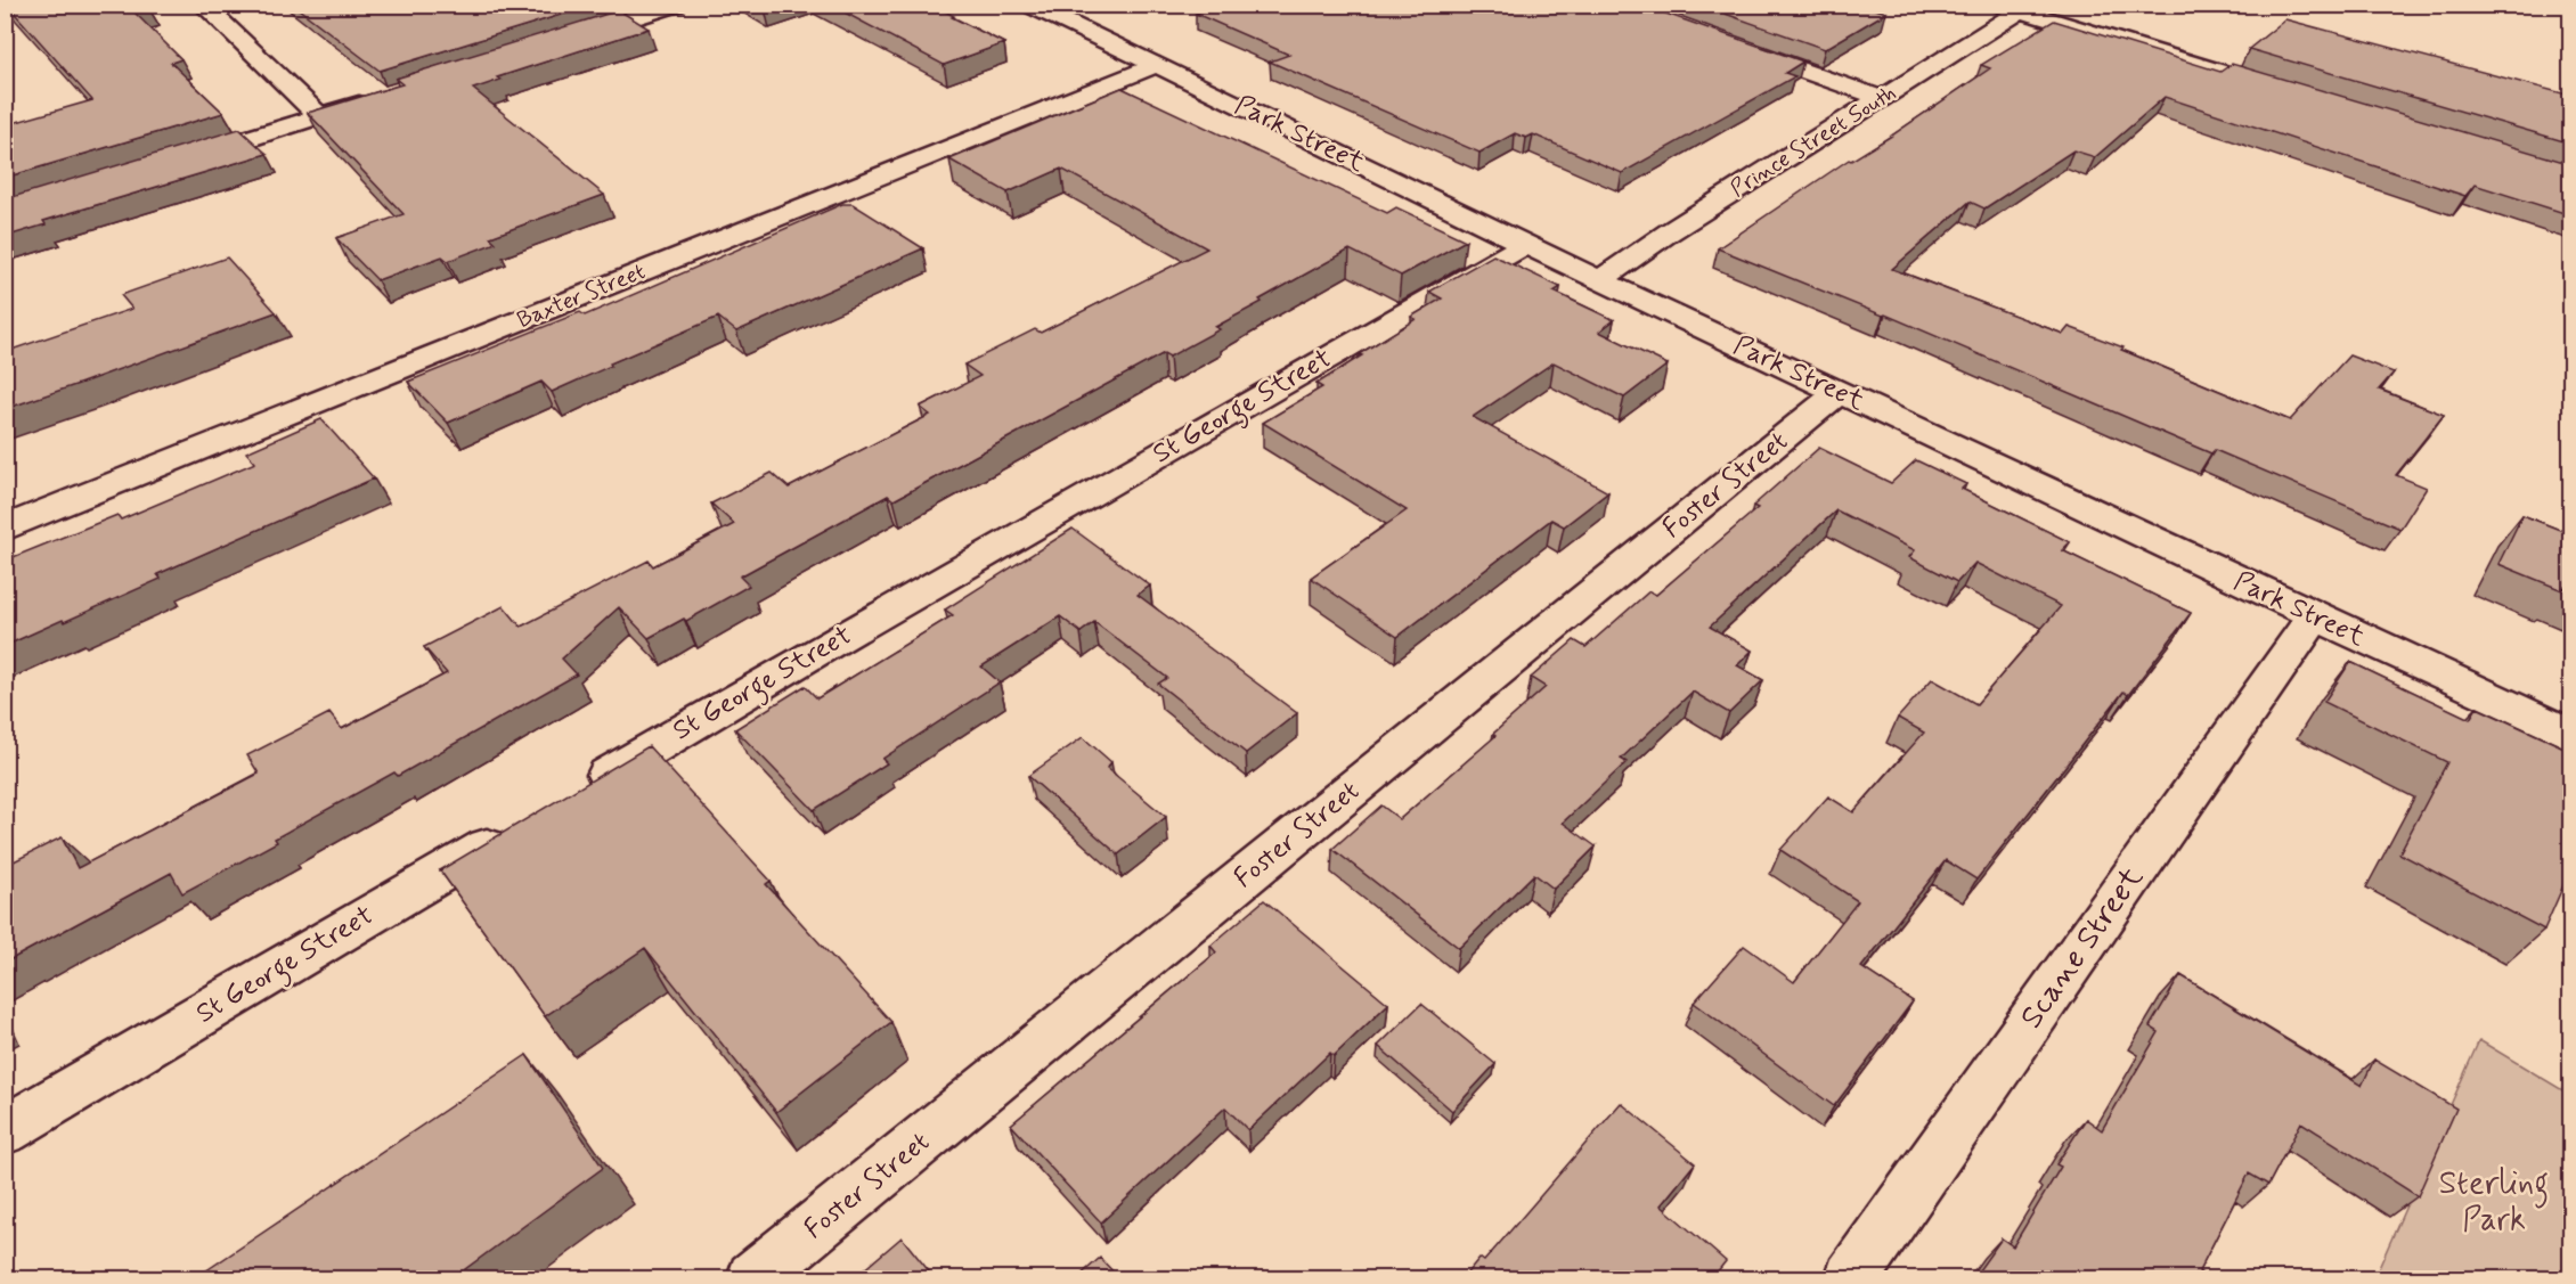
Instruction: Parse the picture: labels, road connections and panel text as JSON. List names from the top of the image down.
{
  "streets": {
    "street": [
      "Park Street",
      "Prince Street South",
      "Baxter Street",
      "St George Street",
      "Foster Street",
      "Scane Street"
    ]
  },
  "crossings": [
    ["Park Street", "Prince Street South"],
    ["Park Street", "Baxter Street"],
    ["Park Street", "St George Street"],
    ["Park Street", "Foster Street"],
    ["Park Street", "Scane Street"]
  ],
  "parks": ["Sterling Park"]
}
